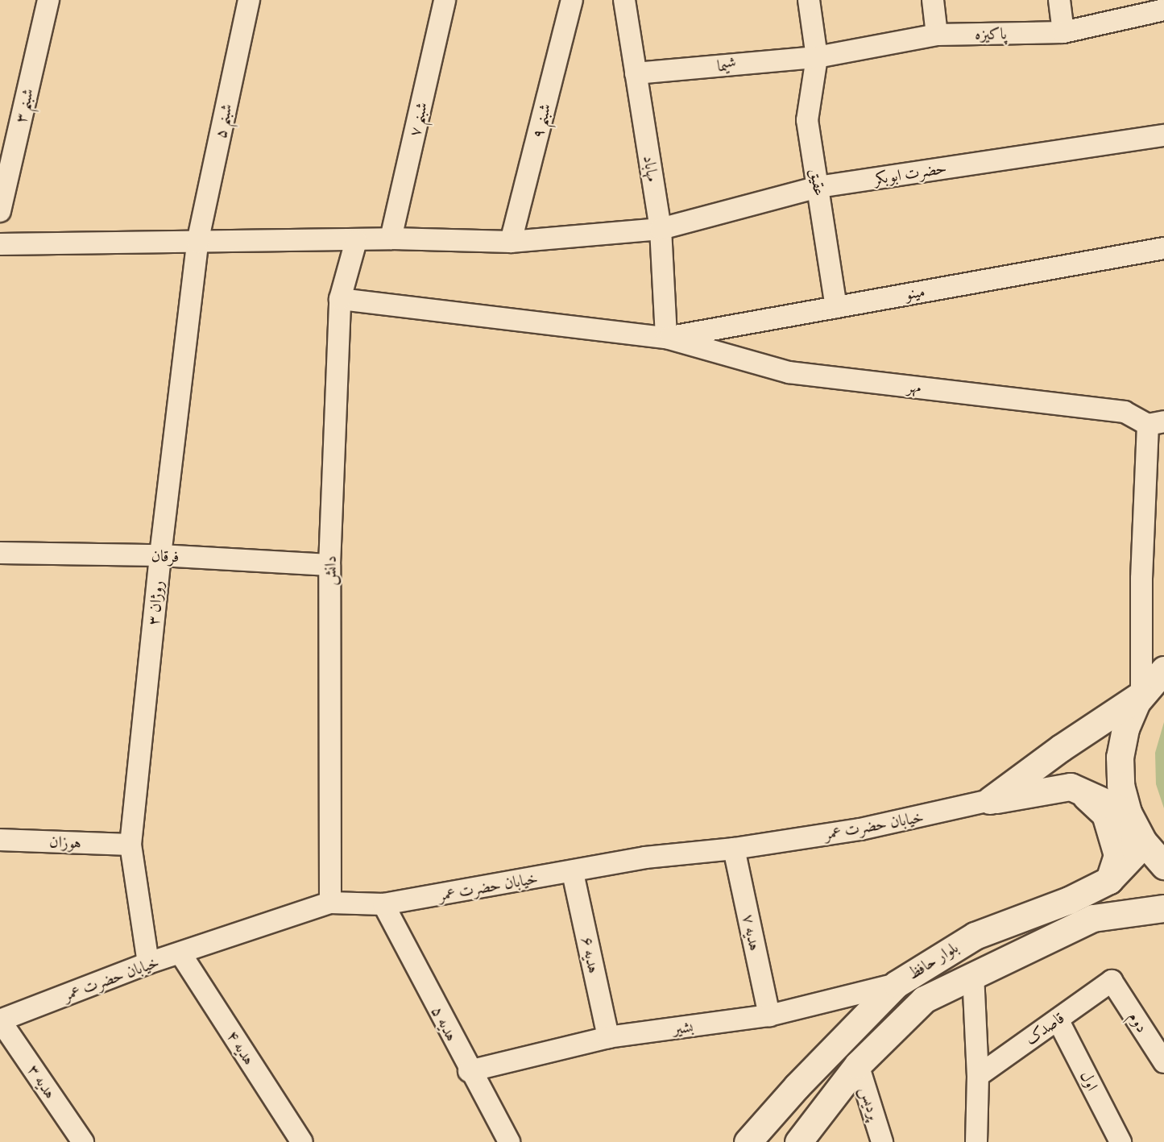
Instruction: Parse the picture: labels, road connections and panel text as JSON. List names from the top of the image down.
{
  "streets": {
    "main road": ["بلوار حافظ"],
    "street": [
      "پاکیزه",
      "شیما",
      "شبنم ۳",
      "شبنم ۷",
      "شبنم ۵",
      "شبنم ۹",
      "مهاباد",
      "حضرت ابوبکر",
      "عقیق",
      "مینو",
      "مهر",
      "فرقان",
      "دانش",
      "روژان ۳",
      "خیابان حضرت عمر",
      "هوزان",
      "هدیه ۷",
      "هدیه ۶",
      "دوم",
      "هدیه ۵",
      "بشیر",
      "قاصدک",
      "هدیه ۴",
      "اول",
      "هدیه ۳",
      "پردیس"
    ]
  },
  "crossings": [
    ["پاکیزه", "شیما"],
    ["پاکیزه", "عقیق"],
    ["شیما", "مهاباد"],
    ["شیما", "عقیق"],
    ["شبنم ۷", "حضرت ابوبکر"],
    ["شبنم ۵", "حضرت ابوبکر"],
    ["شبنم ۵", "روژان ۳"],
    ["شبنم ۹", "حضرت ابوبکر"],
    ["مهاباد", "حضرت ابوبکر"],
    ["مهاباد", "مینو"],
    ["مهاباد", "مهر"],
    ["حضرت ابوبکر", "عقیق"],
    ["حضرت ابوبکر", "دانش"],
    ["حضرت ابوبکر", "روژان ۳"],
    ["عقیق", "مینو"],
    ["مینو", "مهر"],
    ["فرقان", "دانش"],
    ["فرقان", "روژان ۳"],
    ["دانش", "خیابان حضرت عمر"],
    ["روژان ۳", "خیابان حضرت عمر"],
    ["روژان ۳", "هوزان"],
    ["خیابان حضرت عمر", "هدیه ۷"],
    ["خیابان حضرت عمر", "هدیه ۶"],
    ["خیابان حضرت عمر", "هدیه ۵"],
    ["خیابان حضرت عمر", "هدیه ۴"],
    ["خیابان حضرت عمر", "هدیه ۳"],
    ["هدیه ۷", "بشیر"],
    ["هدیه ۶", "بشیر"],
    ["بلوار حافظ", "بشیر"],
    ["بلوار حافظ", "پردیس"],
    ["دوم", "قاصدک"],
    ["هدیه ۵", "بشیر"],
    ["قاصدک", "اول"]
  ]
}
